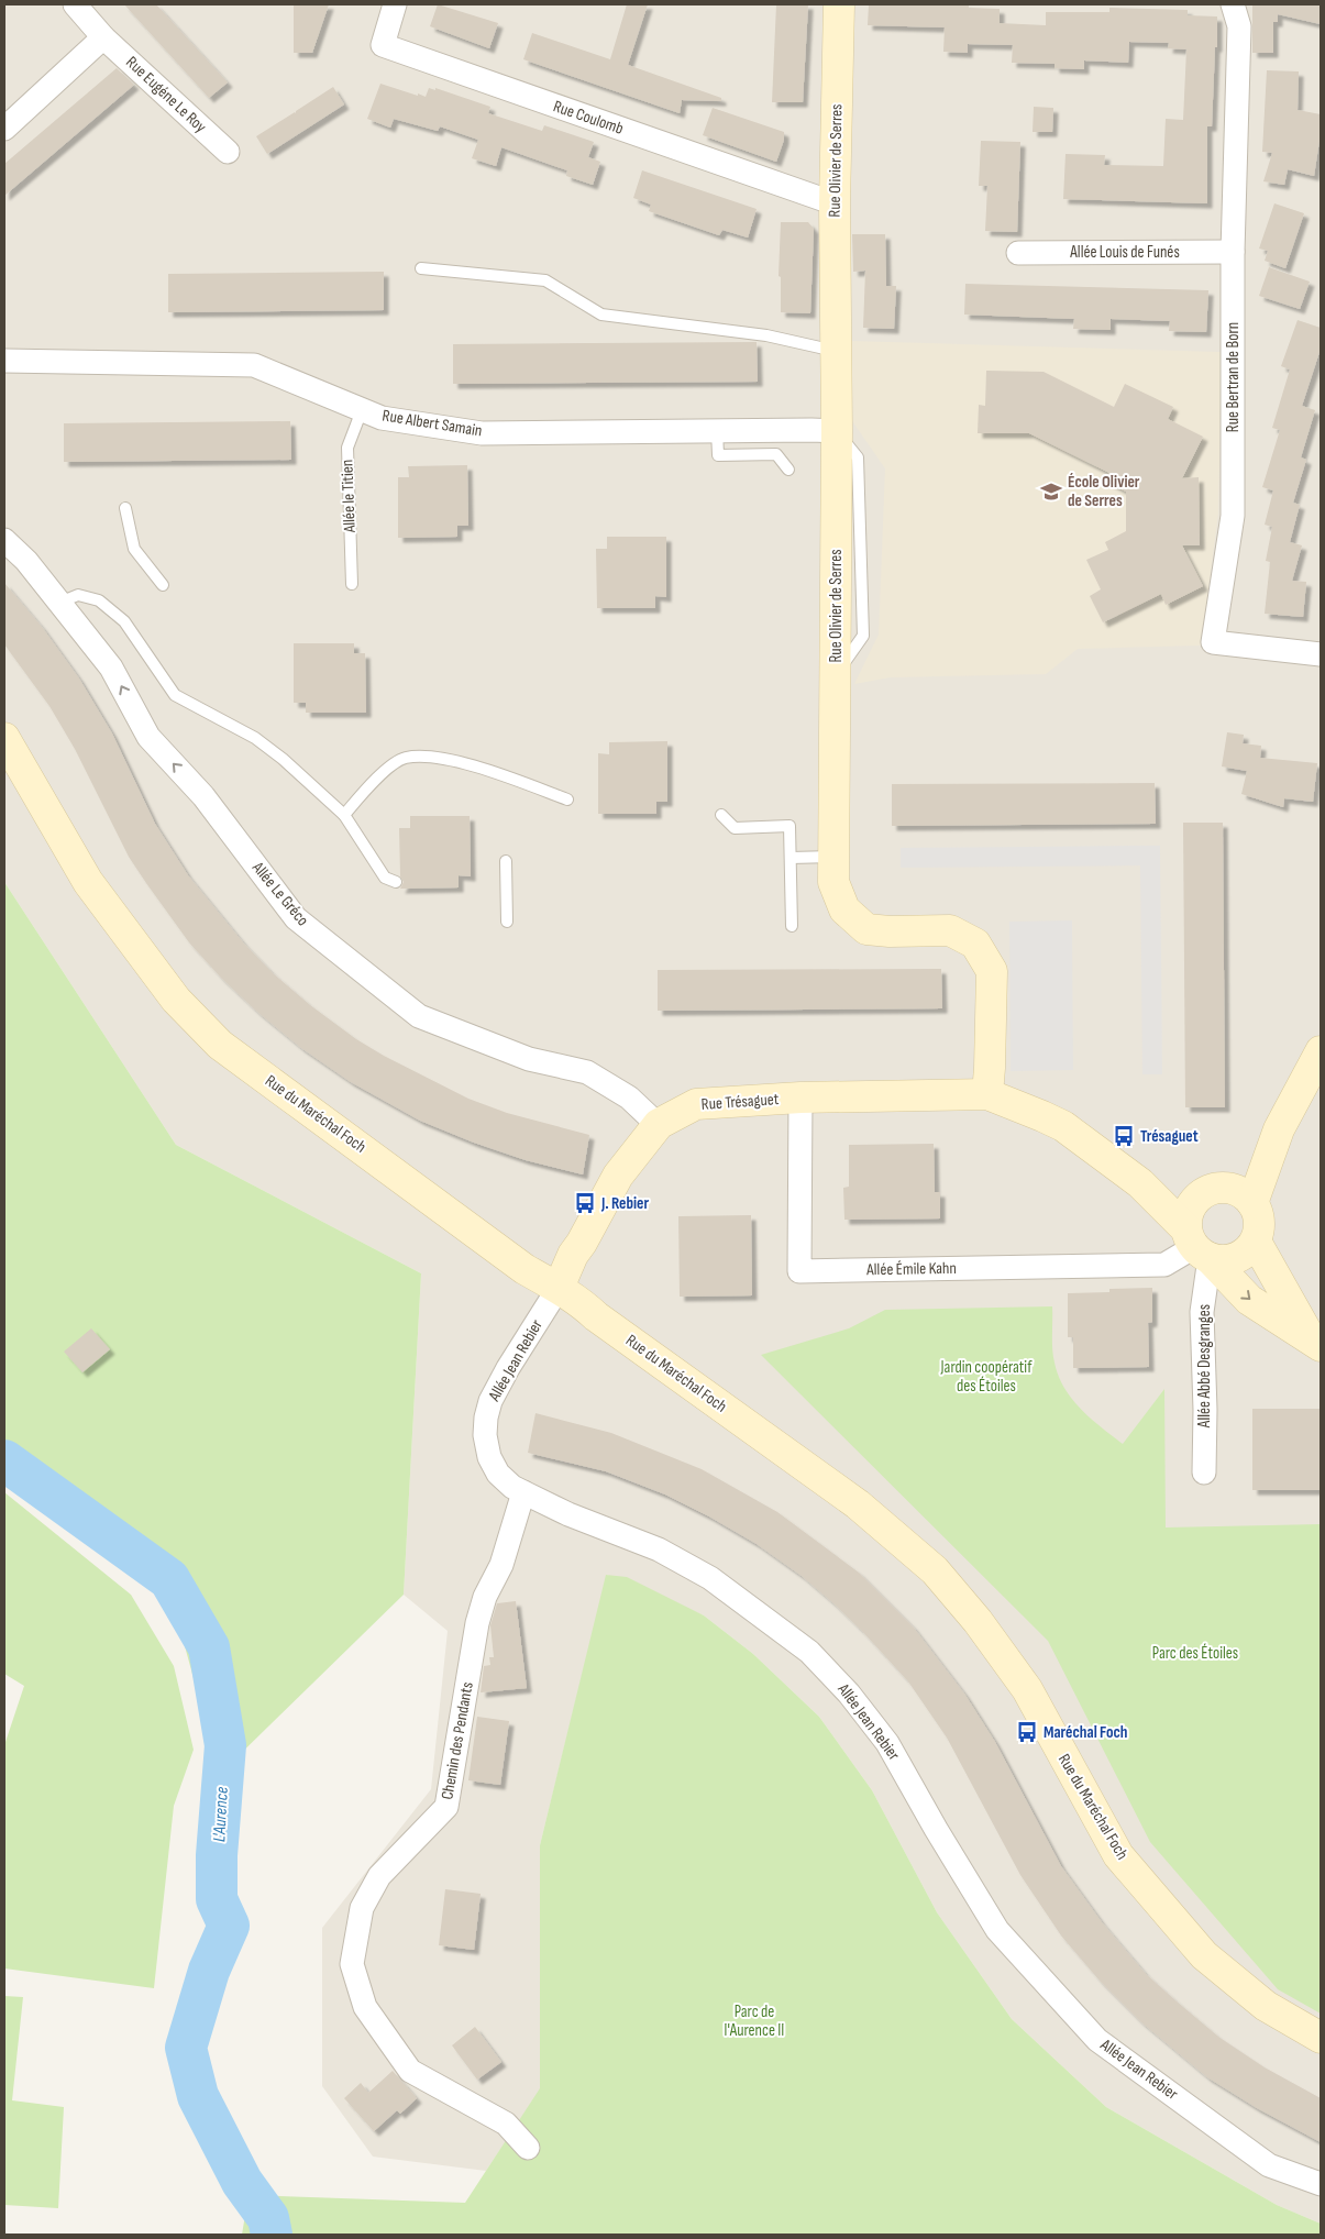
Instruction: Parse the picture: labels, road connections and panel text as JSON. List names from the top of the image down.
{
  "streets": {
    "street": [
      "Rue Eugéne Le Roy",
      "Rue Coulomb",
      "Rue Olivier de Serres",
      "Allée Louis de Funés",
      "Rue Bertran de Born",
      "Rue Albert Samain",
      "Allée Le Gréco",
      "Rue Trésaguet",
      "Rue du Maréchal Foch",
      "Allée Émile Kahn",
      "Allée Jean Rebier",
      "Allée Abbé Desgranges",
      "Chemin des Pendants"
    ],
    "lane": ["Allée le Titien"]
  },
  "crossings": [
    ["Rue Coulomb", "Rue Olivier de Serres"],
    ["Rue Olivier de Serres", "Rue Albert Samain"],
    ["Rue Olivier de Serres", "Rue Trésaguet"],
    ["Allée Louis de Funés", "Rue Bertran de Born"],
    ["Rue Albert Samain", "Allée le Titien"],
    ["Allée Le Gréco", "Rue Trésaguet"],
    ["Rue Trésaguet", "Rue du Maréchal Foch"],
    ["Rue Trésaguet", "Allée Émile Kahn"],
    ["Rue Trésaguet", "Allée Jean Rebier"],
    ["Rue du Maréchal Foch", "Allée Jean Rebier"],
    ["Allée Émile Kahn", "Allée Abbé Desgranges"],
    ["Allée Jean Rebier", "Chemin des Pendants"]
  ],
  "one_way": ["Allée Le Gréco"],
  "water": ["L'Aurence"],
  "parks": ["Jardin coopératif des Étoiles", "Parc des Étoiles", "Parc de l'Aurence II"],
  "places": {
    "school or university": ["École Olivier de Serres"],
    "bus stop": ["Trésaguet", "J. Rebier", "Maréchal Foch"]
  }
}
